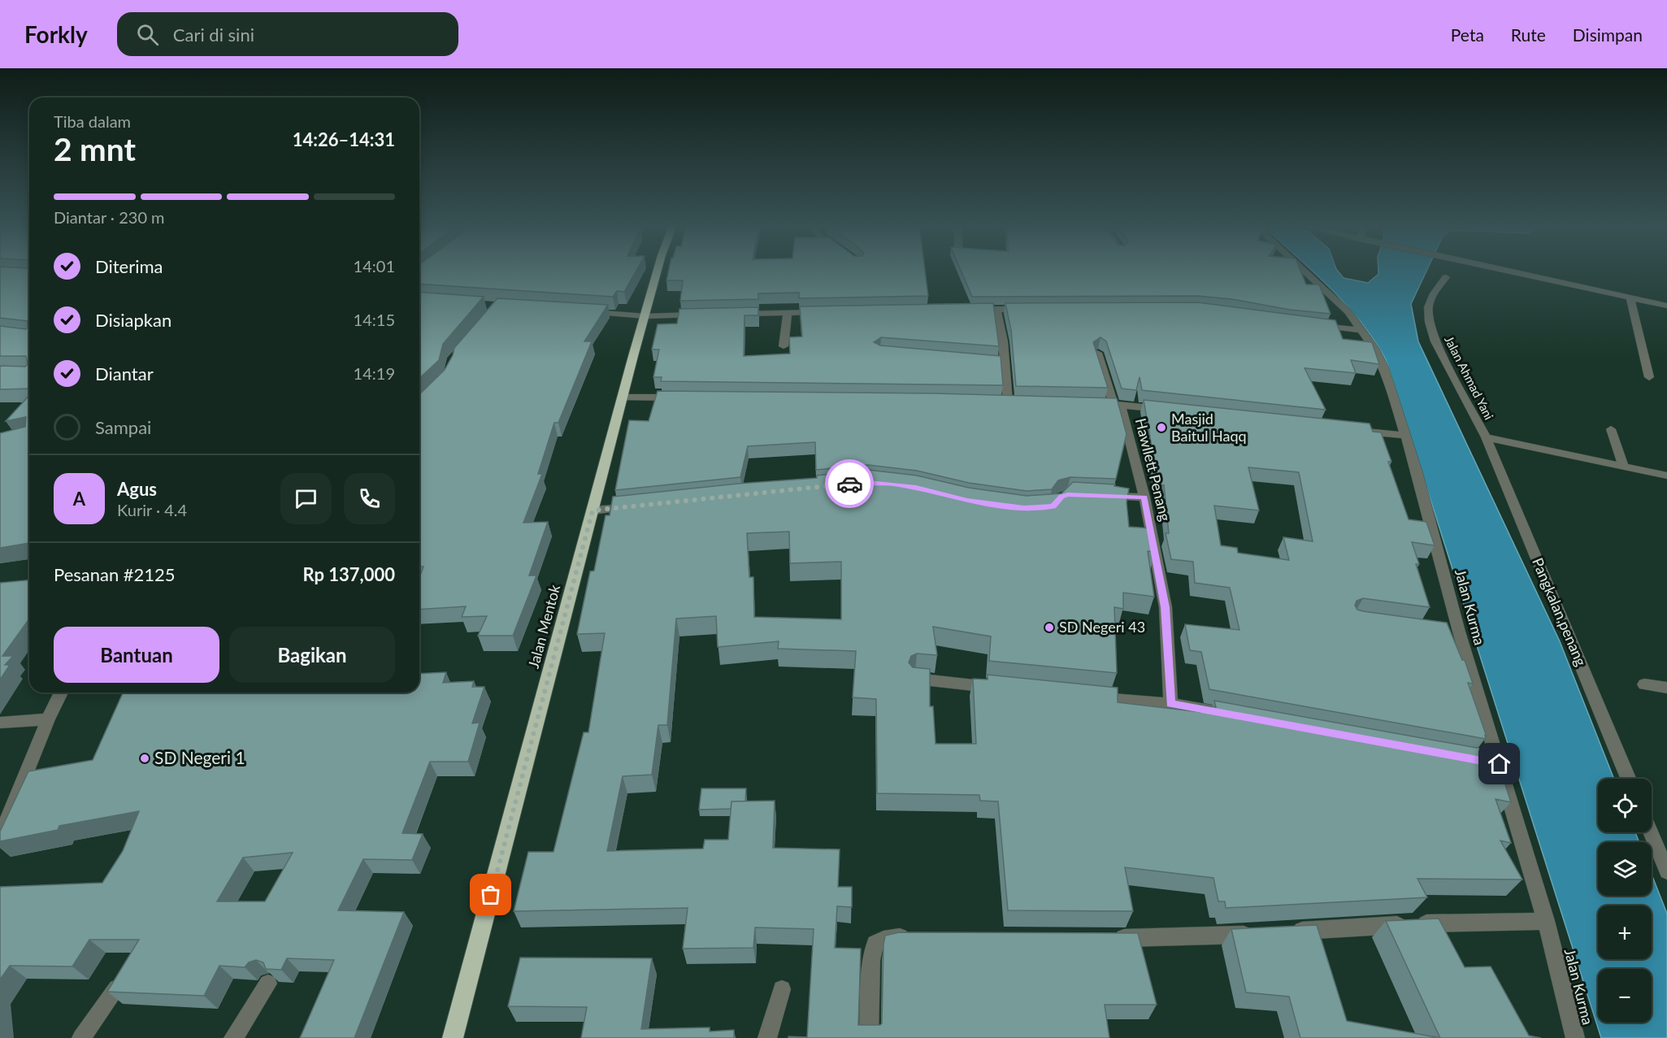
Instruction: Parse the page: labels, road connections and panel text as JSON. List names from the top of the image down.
{
  "streets": {
    "highway": ["Jalan Mentok"],
    "street": [
      "Jalan Ahmad Yani",
      "Hawllett Penang",
      "Jalan Kurma",
      "Pangkalan,penang"
    ]
  },
  "crossings": [
    ["Jalan Ahmad Yani", "Pangkalan,penang"]
  ],
  "places": ["Masjid Baitul Haqq", "SD Negeri 43", "SD Negeri 1"],
  "page": {
    "header": "Forkly",
    "search": "Cari di sini",
    "nav": ["Peta", "Rute", "Disimpan"],
    "heading": ["2 mnt", "Tiba dalam", "14:26–14:31"],
    "panel": [
      "Agus",
      "Kurir · 4.4",
      "Pesanan #2125",
      "Rp 137,000"
    ],
    "bar": "Diantar · 230 m",
    "list": [
      ["Diterima", "14:01"],
      ["Disiapkan", "14:15"],
      ["Diantar", "14:19"],
      "Sampai"
    ],
    "round": "A",
    "buttons": ["Bantuan", "Bagikan"],
    "map_buttons": ["+", "−"]
  }
}
